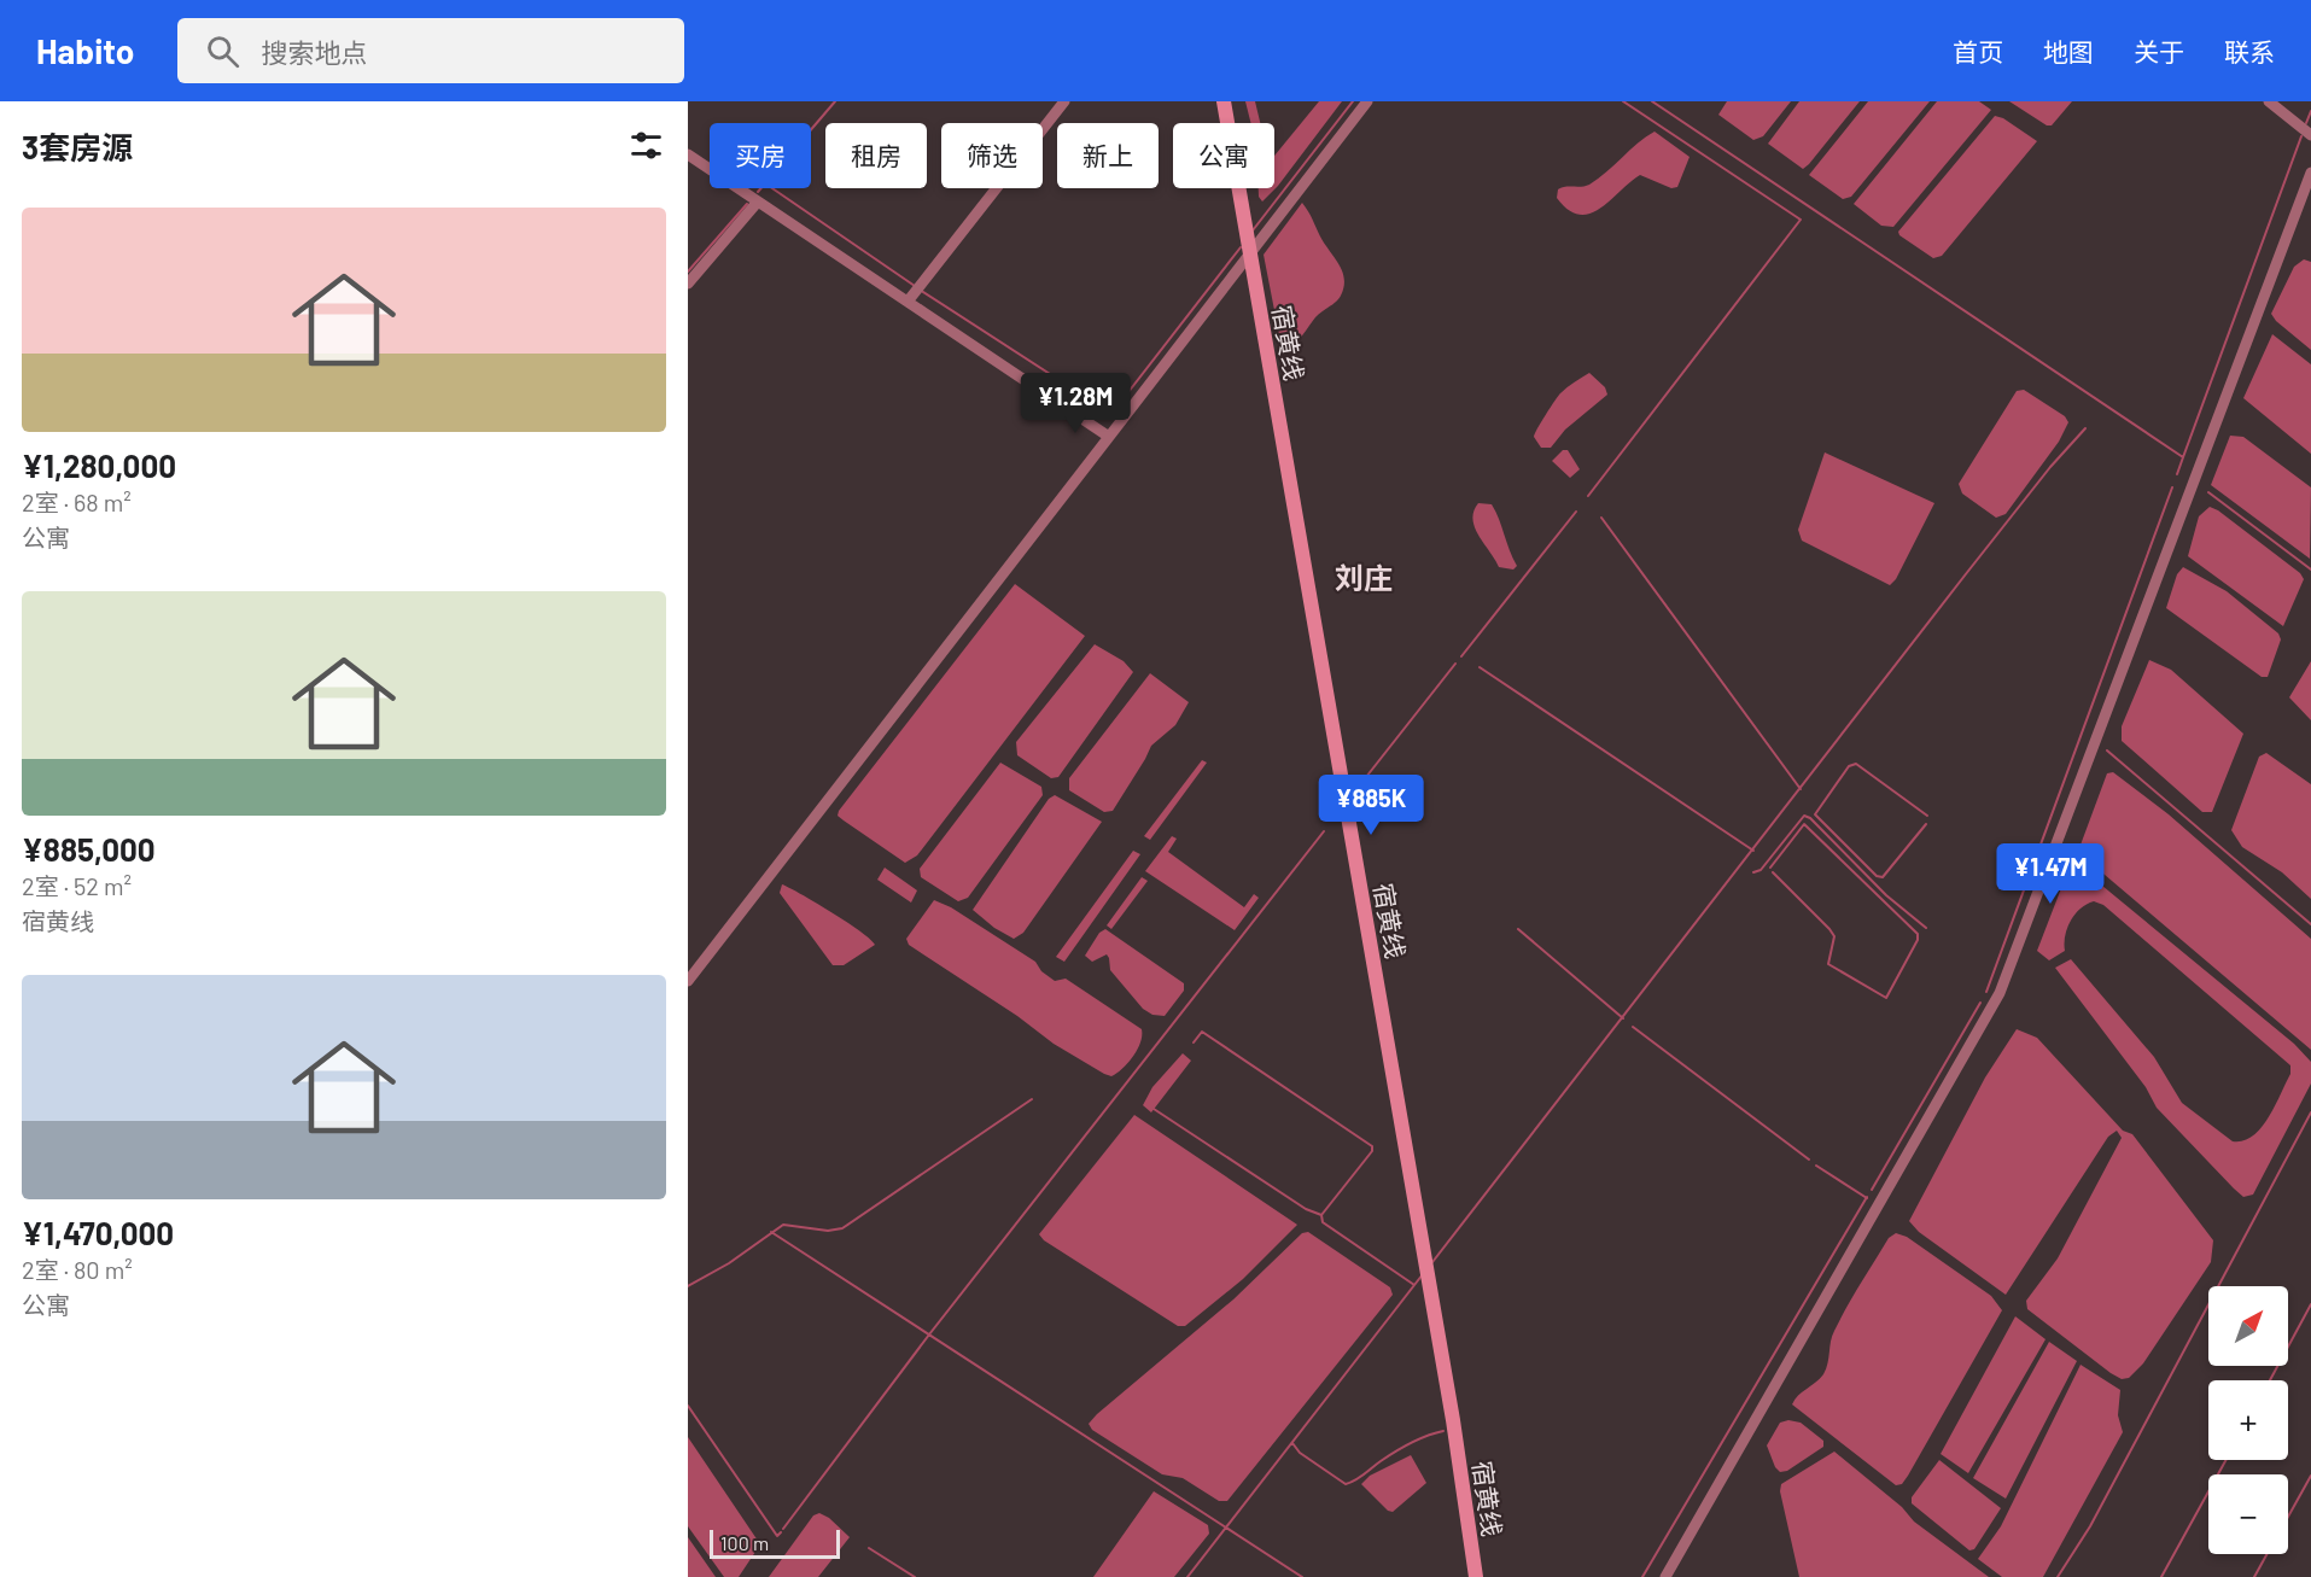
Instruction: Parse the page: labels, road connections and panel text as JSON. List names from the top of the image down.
{
  "streets": {
    "main road": ["宿黄线"]
  },
  "districts": ["刘庄"],
  "scale_bar": "100 m",
  "north": "top right",
  "page": {
    "header": "Habito",
    "search": "搜索地点",
    "nav": [
      "首页",
      "地图",
      "关于",
      "联系"
    ],
    "heading": "3套房源",
    "chip": [
      "买房",
      "租房",
      "筛选",
      "新上",
      "公寓"
    ],
    "list": [
      {
        "name": "¥1,280,000",
        "note": "2室 · 68 m² · 公寓"
      },
      {
        "name": "¥885,000",
        "note": "2室 · 52 m² · 宿黄线"
      },
      {
        "name": "¥1,470,000",
        "note": "2室 · 80 m² · 公寓"
      }
    ],
    "price": ["¥1.28M", "¥885K", "¥1.47M"],
    "map_buttons": ["+", "−"],
    "scale": "100 m"
  }
}
